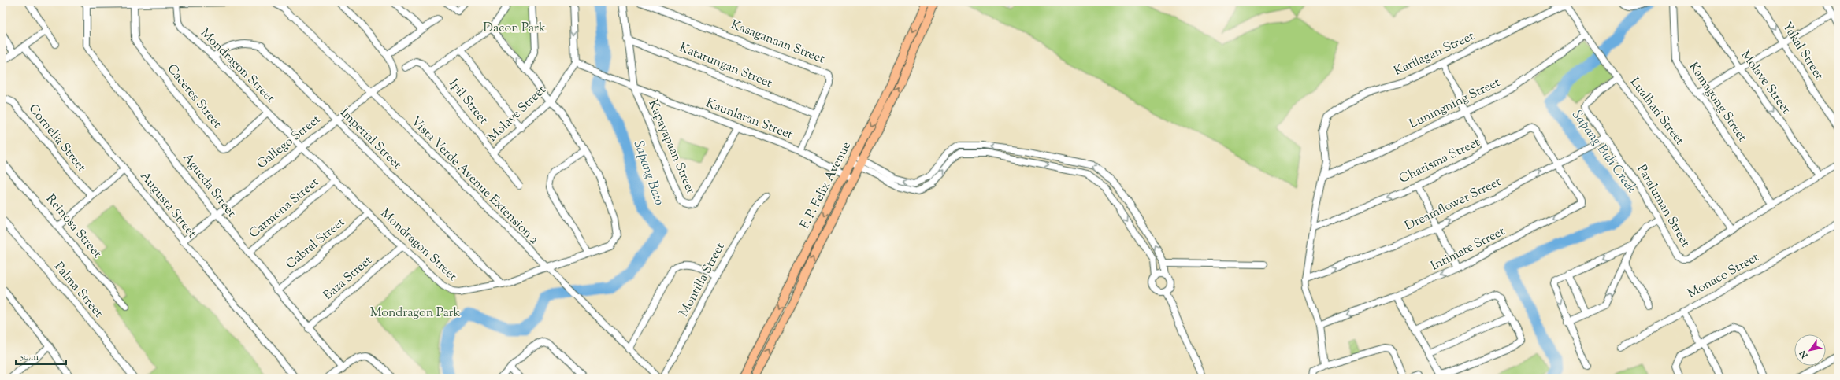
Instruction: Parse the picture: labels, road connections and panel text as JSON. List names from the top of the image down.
{
  "streets": {
    "main road": ["F. P. Felix Avenue"],
    "street": [
      "Kasaganaan Street",
      "Yakal Street",
      "Karilagan Street",
      "Mondragon Street",
      "Katarungan Street",
      "Molave Street",
      "Caceres Street",
      "Ipil Street",
      "Kamagong Street",
      "Luningning Street",
      "Lualhati Street",
      "Kaunlaran Street",
      "Cornelia Street",
      "Imperial Street",
      "Gallego Street",
      "Kapayapaan Street",
      "Charisma Street",
      "Vista Verde Avenue Extension 2",
      "Agueda Street",
      "Dreamflower Street",
      "Augusta Street",
      "Paraluman Street",
      "Carmona Street",
      "Reinosa Street",
      "Cabral Street",
      "Intimate Street",
      "Monaco Street",
      "Baza Street",
      "Montilla Street",
      "Palma Street"
    ]
  },
  "crossings": [
    ["Kasaganaan Street", "Katarungan Street"],
    ["Kasaganaan Street", "Kaunlaran Street"],
    ["Karilagan Street", "Luningning Street"],
    ["Karilagan Street", "Lualhati Street"],
    ["Mondragon Street", "Molave Street"],
    ["Mondragon Street", "Caceres Street"],
    ["Mondragon Street", "Imperial Street"],
    ["Mondragon Street", "Gallego Street"],
    ["Mondragon Street", "Vista Verde Avenue Extension 2"],
    ["Mondragon Street", "Carmona Street"],
    ["Mondragon Street", "Cabral Street"],
    ["Mondragon Street", "Baza Street"],
    ["Katarungan Street", "Kapayapaan Street"],
    ["Molave Street", "Ipil Street"],
    ["Molave Street", "Kaunlaran Street"],
    ["Molave Street", "Paraluman Street"],
    ["Kamagong Street", "Paraluman Street"],
    ["Luningning Street", "Lualhati Street"],
    ["Lualhati Street", "Paraluman Street"],
    ["Kaunlaran Street", "Kapayapaan Street"],
    ["Kaunlaran Street", "F. P. Felix Avenue"],
    ["Imperial Street", "Gallego Street"],
    ["Gallego Street", "Vista Verde Avenue Extension 2"],
    ["Gallego Street", "Agueda Street"],
    ["Gallego Street", "Augusta Street"],
    ["Charisma Street", "Dreamflower Street"],
    ["Charisma Street", "Intimate Street"],
    ["Agueda Street", "Carmona Street"],
    ["Agueda Street", "Cabral Street"],
    ["Agueda Street", "Baza Street"],
    ["Dreamflower Street", "Paraluman Street"],
    ["Dreamflower Street", "Intimate Street"]
  ],
  "one_way": [
    "Molave Street",
    "Charisma Street",
    "Dreamflower Street",
    "Intimate Street"
  ],
  "water": ["Sapang Buli Creek", "Sapang Bato"],
  "parks": ["Dacon Park", "Mondragon Park"],
  "scale_bar": "50 m",
  "north": "bottom left"
}
